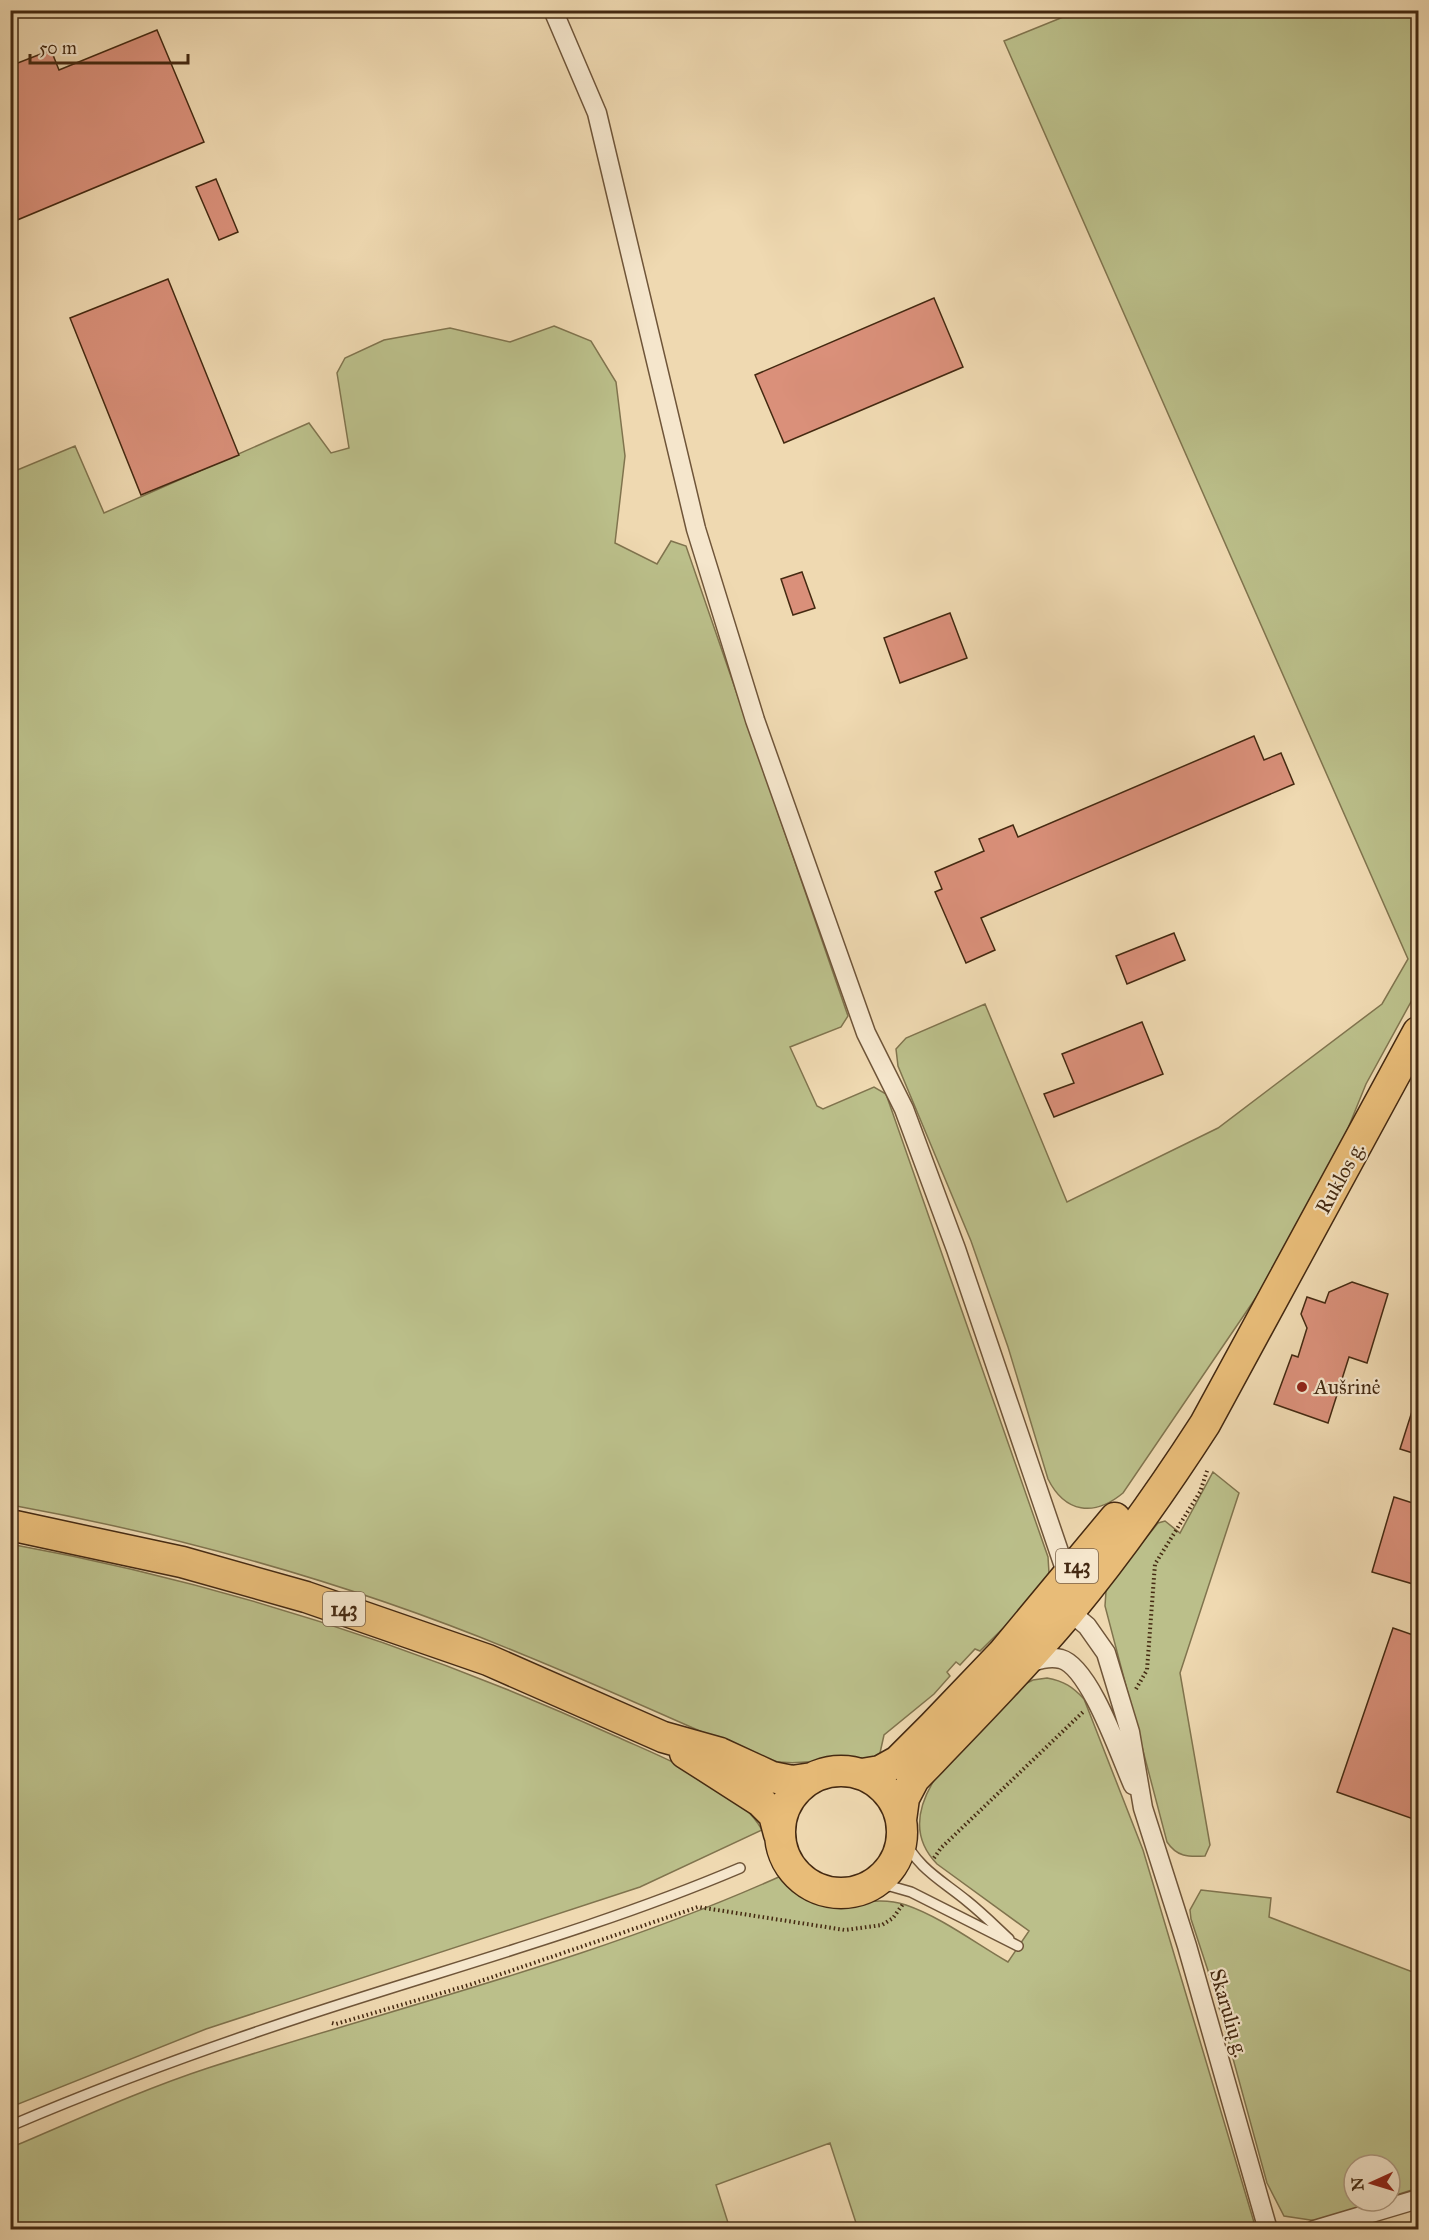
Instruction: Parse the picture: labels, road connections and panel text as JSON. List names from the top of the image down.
{
  "streets": {
    "main road": ["Ruklos g.", "143"],
    "street": ["Skarulių g."]
  },
  "crossings": [
    ["Ruklos g.", "143"],
    ["143", "Skarulių g."]
  ],
  "places": ["Aušrinė"],
  "scale_bar": "50 m",
  "north": "left"
}
